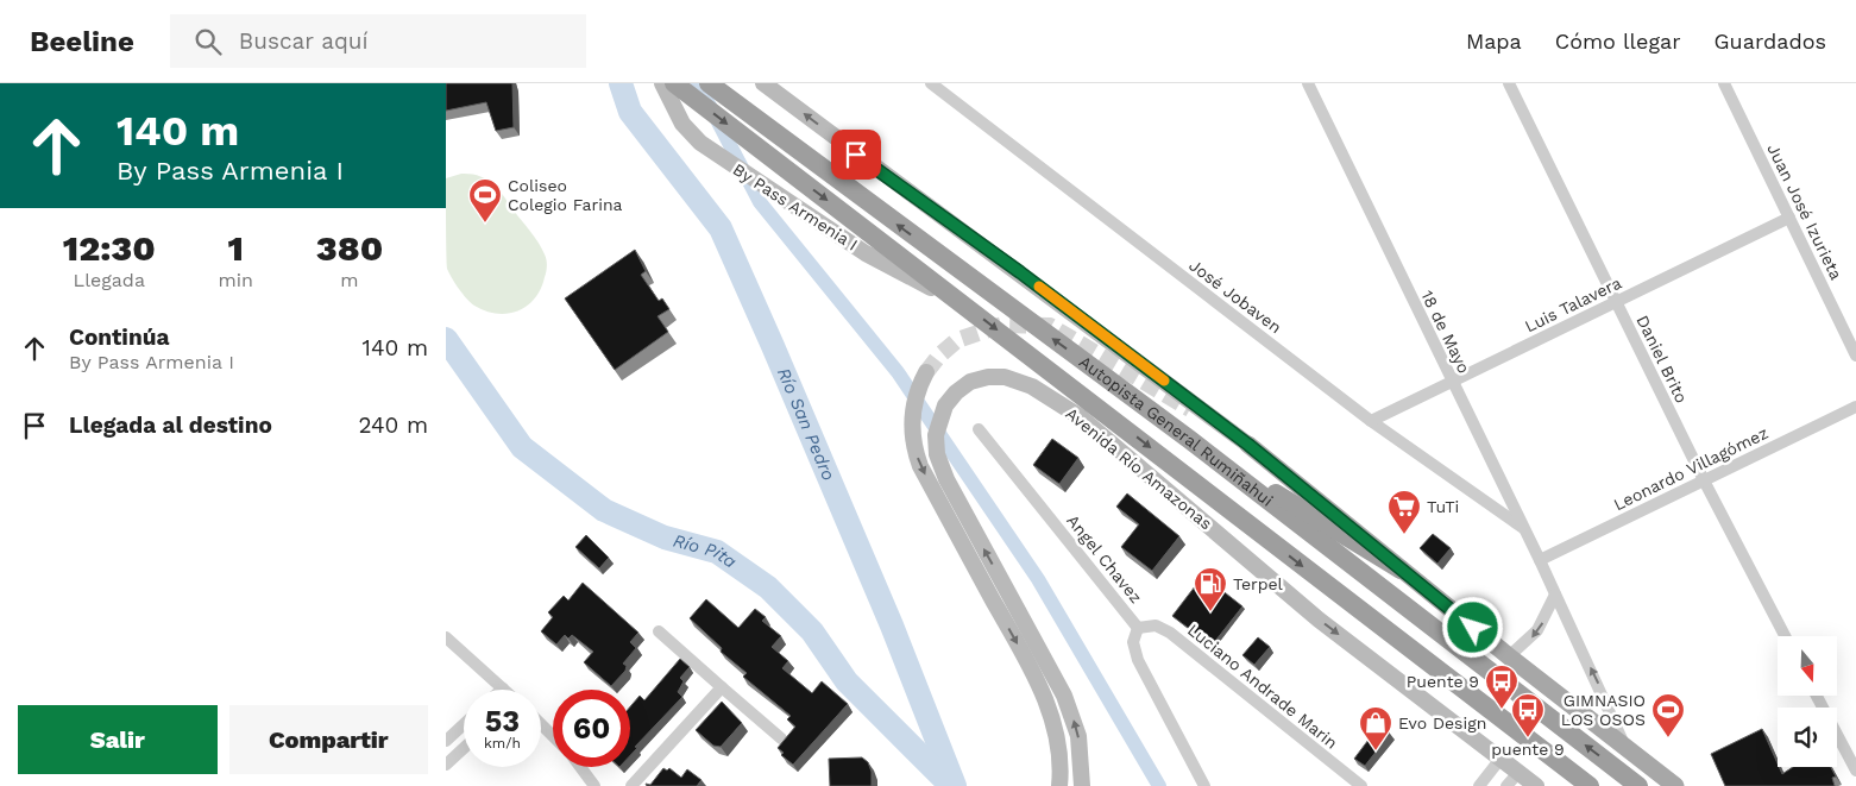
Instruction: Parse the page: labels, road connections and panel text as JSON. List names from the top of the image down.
{
  "streets": {
    "highway": ["Autopista General Rumiñahui"],
    "main road": ["By Pass Armenia I", "Avenida Río Amazonas"],
    "street": [
      "Juan José Izurieta",
      "José Jobaven",
      "Luis Talavera",
      "18 de Mayo",
      "Daniel Brito",
      "Leonardo Villagómez",
      "Angel Chavez",
      "Luciano Andrade Marin"
    ]
  },
  "crossings": [
    ["By Pass Armenia I", "Autopista General Rumiñahui"],
    ["Juan José Izurieta", "Luis Talavera"],
    ["José Jobaven", "Luis Talavera"],
    ["José Jobaven", "18 de Mayo"],
    ["Luis Talavera", "18 de Mayo"],
    ["Luis Talavera", "Daniel Brito"],
    ["18 de Mayo", "Leonardo Villagómez"],
    ["Daniel Brito", "Leonardo Villagómez"],
    ["Angel Chavez", "Luciano Andrade Marin"]
  ],
  "water": ["Río San Pedro", "Río Pita"],
  "places": {
    "sports": ["Coliseo Colegio Farina", "GIMNASIO LOS OSOS"],
    "supermarket": ["TuTi"],
    "fuel station": ["Terpel"],
    "bus stop": ["Puente 9", "puente 9"],
    "shop": ["Evo Design"]
  },
  "north": "bottom",
  "page": {
    "header": "Beeline",
    "search": "Buscar aquí",
    "nav": ["Mapa", "Cómo llegar", "Guardados"],
    "turn": ["140 m", "By Pass Armenia I"],
    "eta": [
      "12:30",
      "Llegada",
      "1",
      "min",
      "380",
      "m"
    ],
    "list": [
      {
        "name": "Continúa",
        "note": "By Pass Armenia I",
        "value": "140 m"
      },
      {
        "name": "Llegada al destino",
        "value": "240 m"
      }
    ],
    "speed": "53 km/h",
    "limit": "60",
    "buttons": ["Salir", "Compartir"]
  }
}
